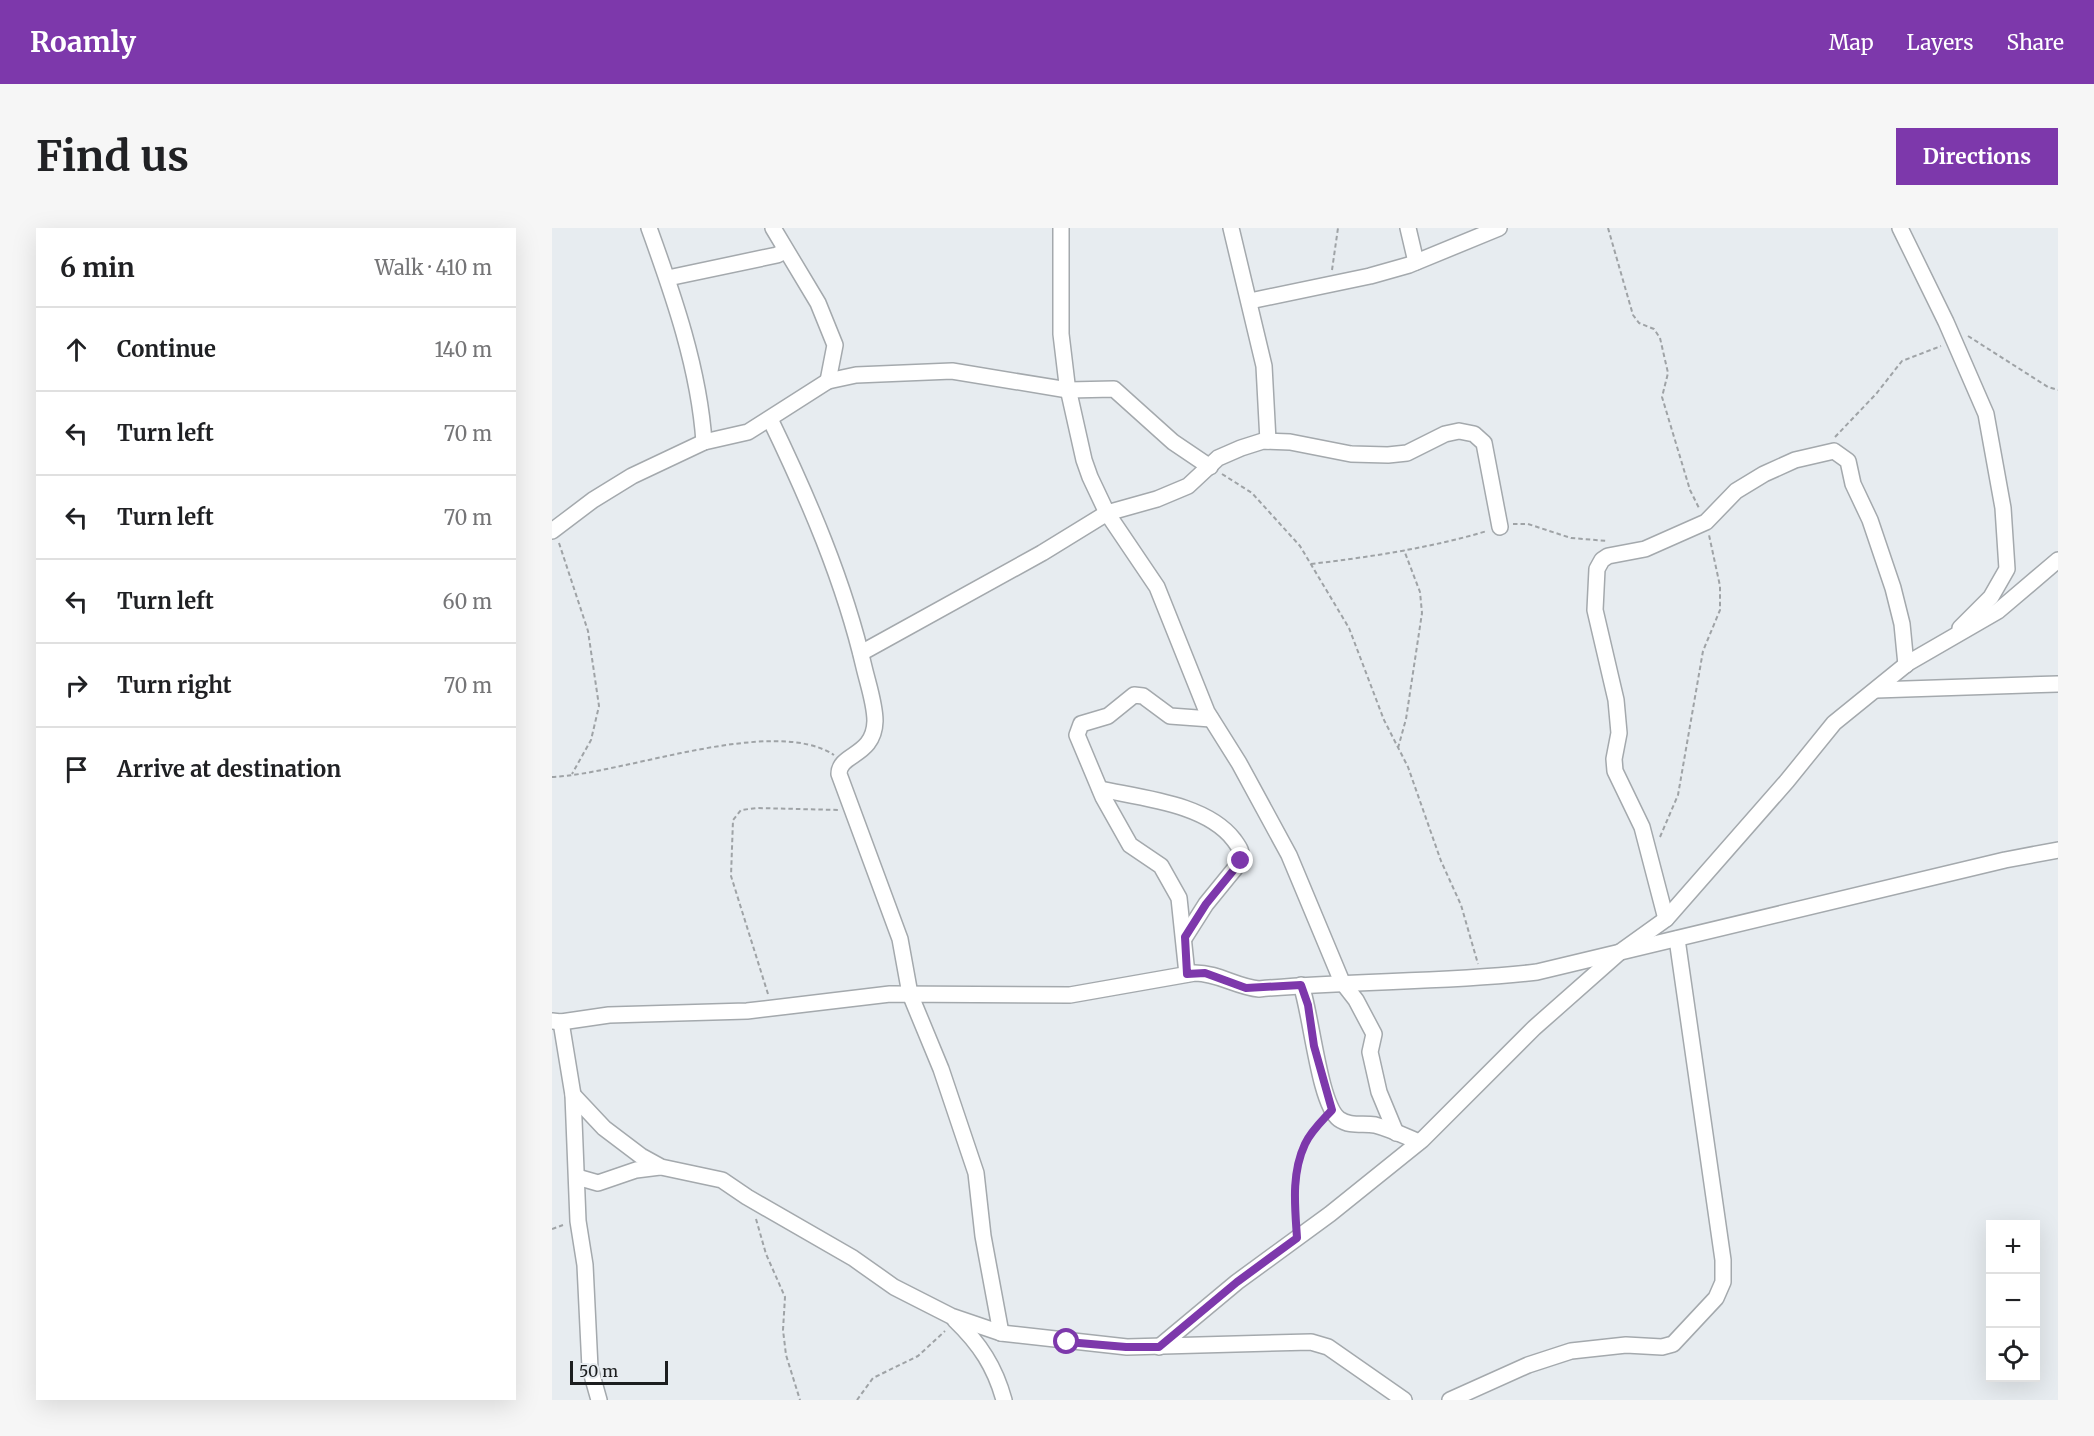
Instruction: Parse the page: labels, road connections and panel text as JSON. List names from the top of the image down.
{
  "scale_bar": "50 m",
  "page": {
    "header": "Roamly",
    "nav": ["Map", "Layers", "Share"],
    "buttons": "Directions",
    "title": "Find us",
    "heading": ["6 min", "Walk · 410 m"],
    "list": [
      ["Continue", "140 m"],
      ["Turn left", "70 m"],
      ["Turn left", "70 m"],
      ["Turn left", "60 m"],
      ["Turn right", "70 m"],
      "Arrive at destination"
    ],
    "map_buttons": ["+", "−"],
    "scale": "50 m"
  }
}
